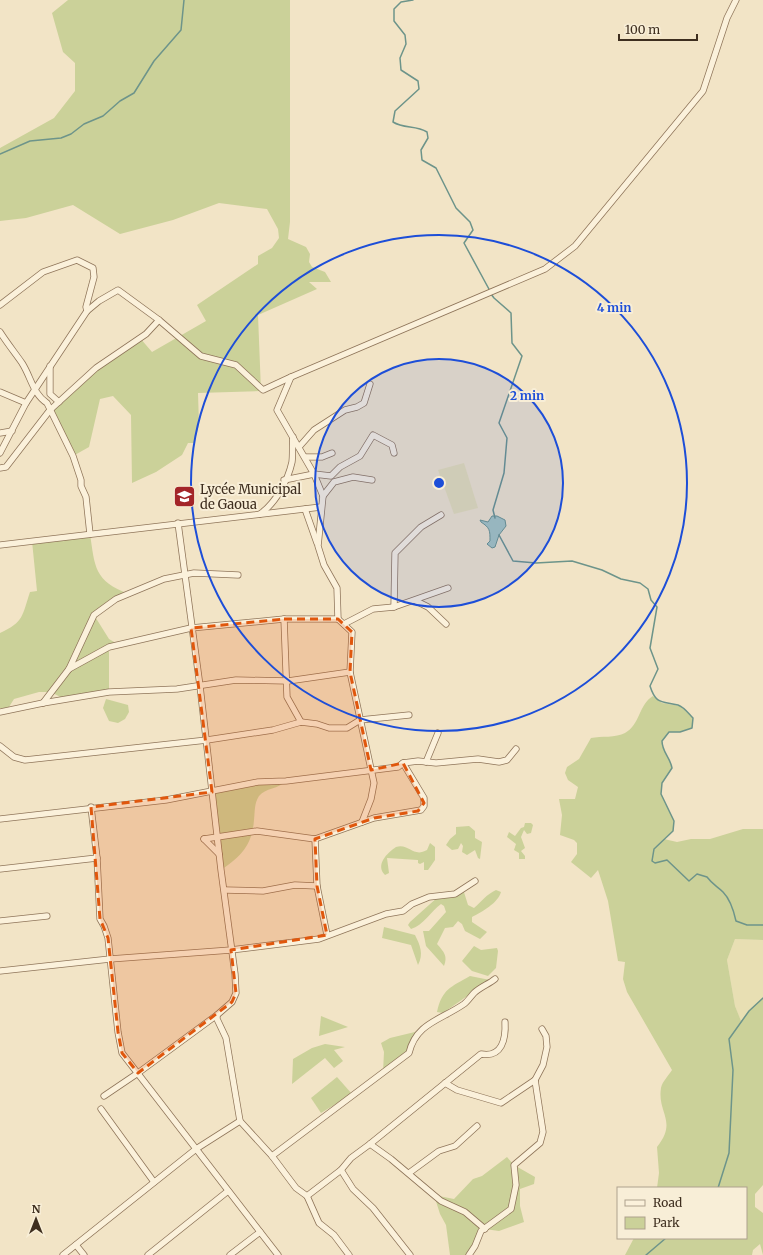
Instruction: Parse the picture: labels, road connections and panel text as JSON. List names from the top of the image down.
{
  "places": {
    "school or university": ["Lycée Municipal de Gaoua"]
  },
  "legend": ["Road", "Park"],
  "scale_bar": "100 m",
  "north": "top",
  "rings": ["4 min", "2 min"]
}
